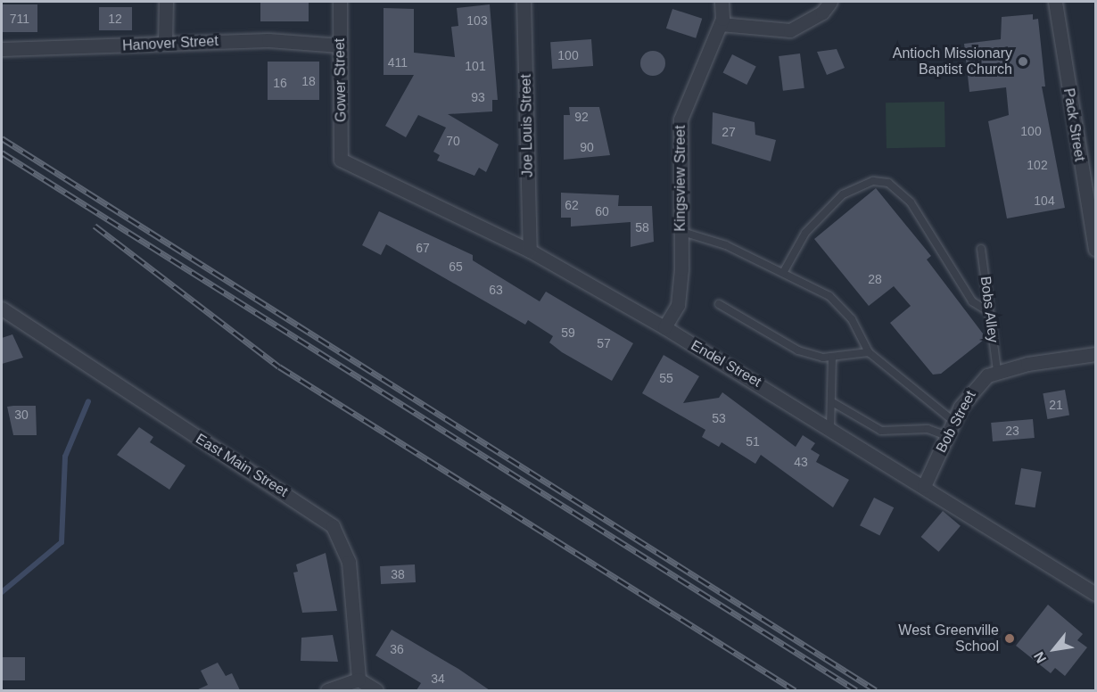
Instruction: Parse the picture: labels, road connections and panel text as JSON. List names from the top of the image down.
{
  "streets": {
    "street": [
      "Hanover Street",
      "Gower Street",
      "Pack Street",
      "Joe Louis Street",
      "Kingsview Street",
      "Endel Street",
      "Bob Street",
      "East Main Street"
    ],
    "lane": ["Bobs Alley"]
  },
  "crossings": [
    ["Hanover Street", "Gower Street"],
    ["Gower Street", "Endel Street"],
    ["Joe Louis Street", "Endel Street"],
    ["Kingsview Street", "Endel Street"],
    ["Bobs Alley", "Bob Street"],
    ["Endel Street", "Bob Street"]
  ],
  "places": ["Antioch Missionary Baptist Church", "West Greenville School"],
  "house_numbers": [
    "711",
    "12",
    "103",
    "100",
    "411",
    "101",
    "18",
    "16",
    "93",
    "92",
    "100",
    "27",
    "70",
    "90",
    "102",
    "104",
    "62",
    "60",
    "58",
    "67",
    "65",
    "28",
    "63",
    "59",
    "57",
    "55",
    "21",
    "30",
    "53",
    "23",
    "51",
    "43",
    "38",
    "36",
    "34"
  ],
  "north": "bottom left"
}
